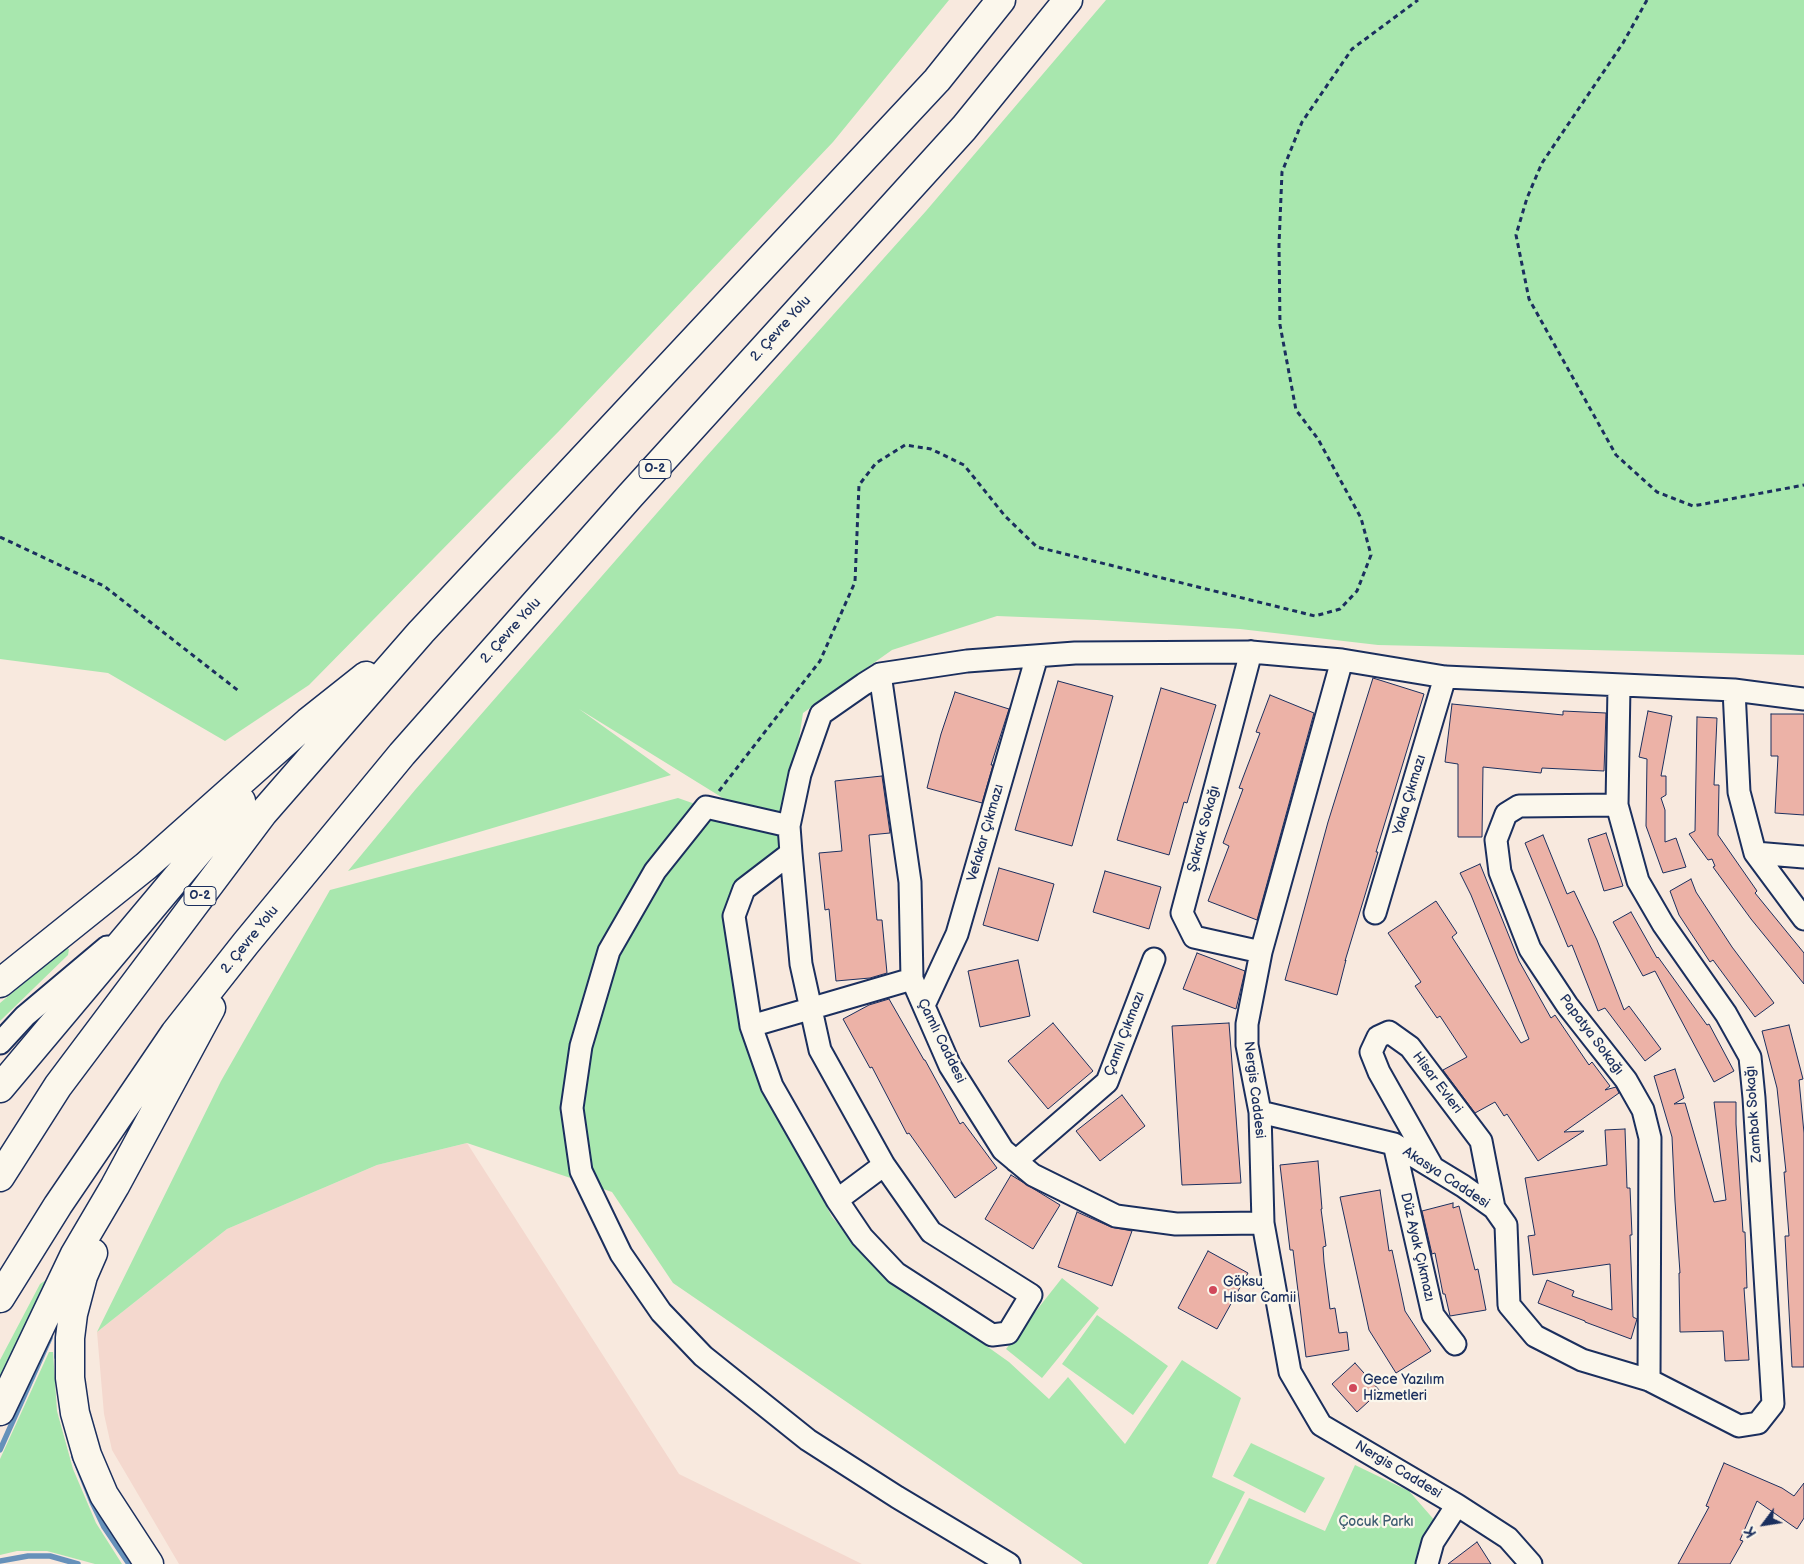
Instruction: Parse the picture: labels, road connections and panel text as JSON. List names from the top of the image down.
{
  "streets": {
    "highway": ["2. Çevre Yolu", "O-2"],
    "street": [
      "Yaka Çıkmazı",
      "Şakrak Sokağı",
      "Vefakar Çıkmazı",
      "Çamlı Çıkmazı",
      "Papatya Sokağı",
      "Çamlı Caddesi",
      "Hisar Evleri",
      "Nergis Caddesi",
      "Zambak Sokağı",
      "Akasya Caddesi",
      "Düz Ayak Çıkmazı"
    ]
  },
  "crossings": [
    ["Şakrak Sokağı", "Nergis Caddesi"],
    ["Vefakar Çıkmazı", "Çamlı Caddesi"],
    ["Çamlı Çıkmazı", "Çamlı Caddesi"],
    ["Papatya Sokağı", "Zambak Sokağı"],
    ["Papatya Sokağı", "Akasya Caddesi"],
    ["Çamlı Caddesi", "Nergis Caddesi"],
    ["Hisar Evleri", "Akasya Caddesi"],
    ["Nergis Caddesi", "Akasya Caddesi"],
    ["Zambak Sokağı", "Akasya Caddesi"],
    ["Akasya Caddesi", "Düz Ayak Çıkmazı"]
  ],
  "parks": ["Çocuk Parkı"],
  "places": ["Göksu Hisar Camii", "Gece Yazılım Hizmetleri"],
  "north": "bottom left"
}
